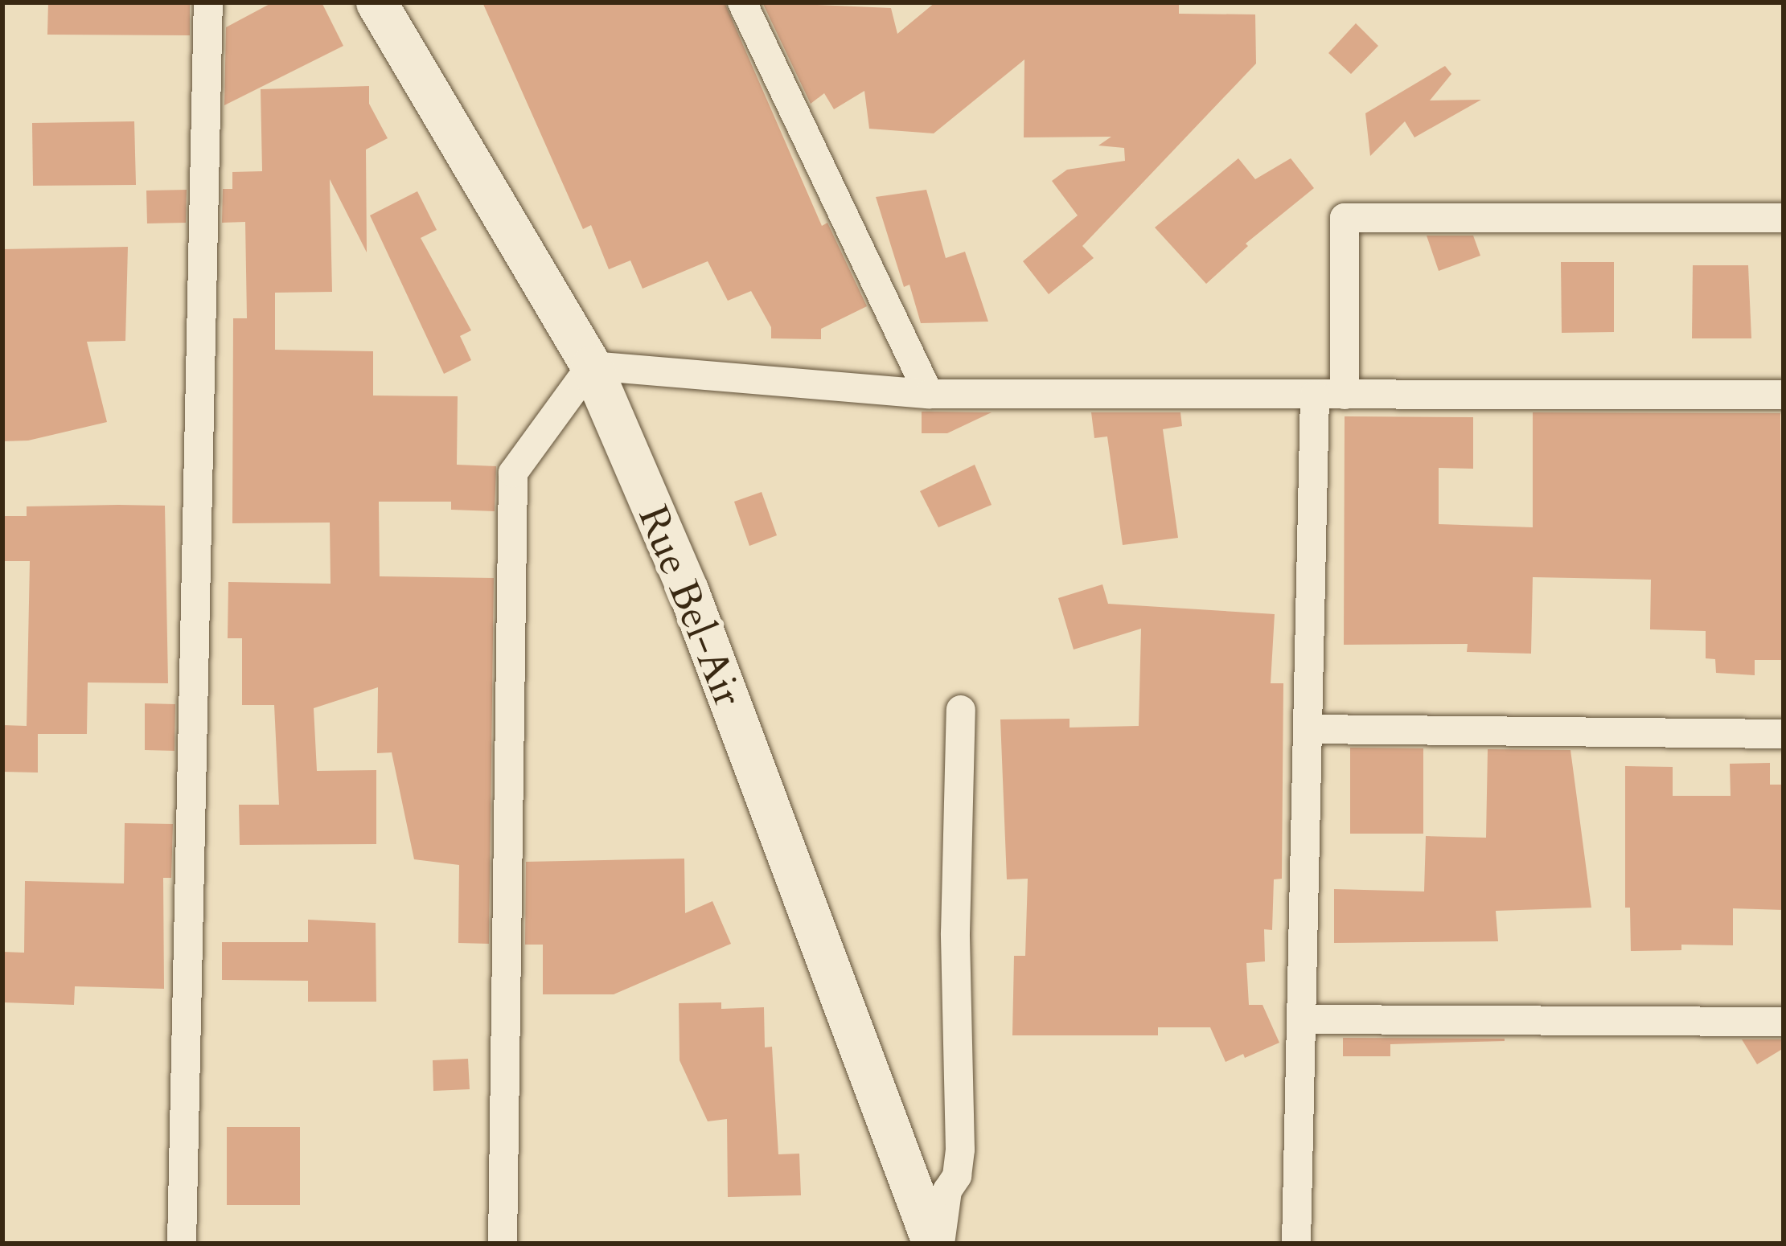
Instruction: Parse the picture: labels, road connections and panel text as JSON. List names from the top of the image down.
{
  "streets": {
    "main road": ["Rue Bel-Air"]
  }
}
